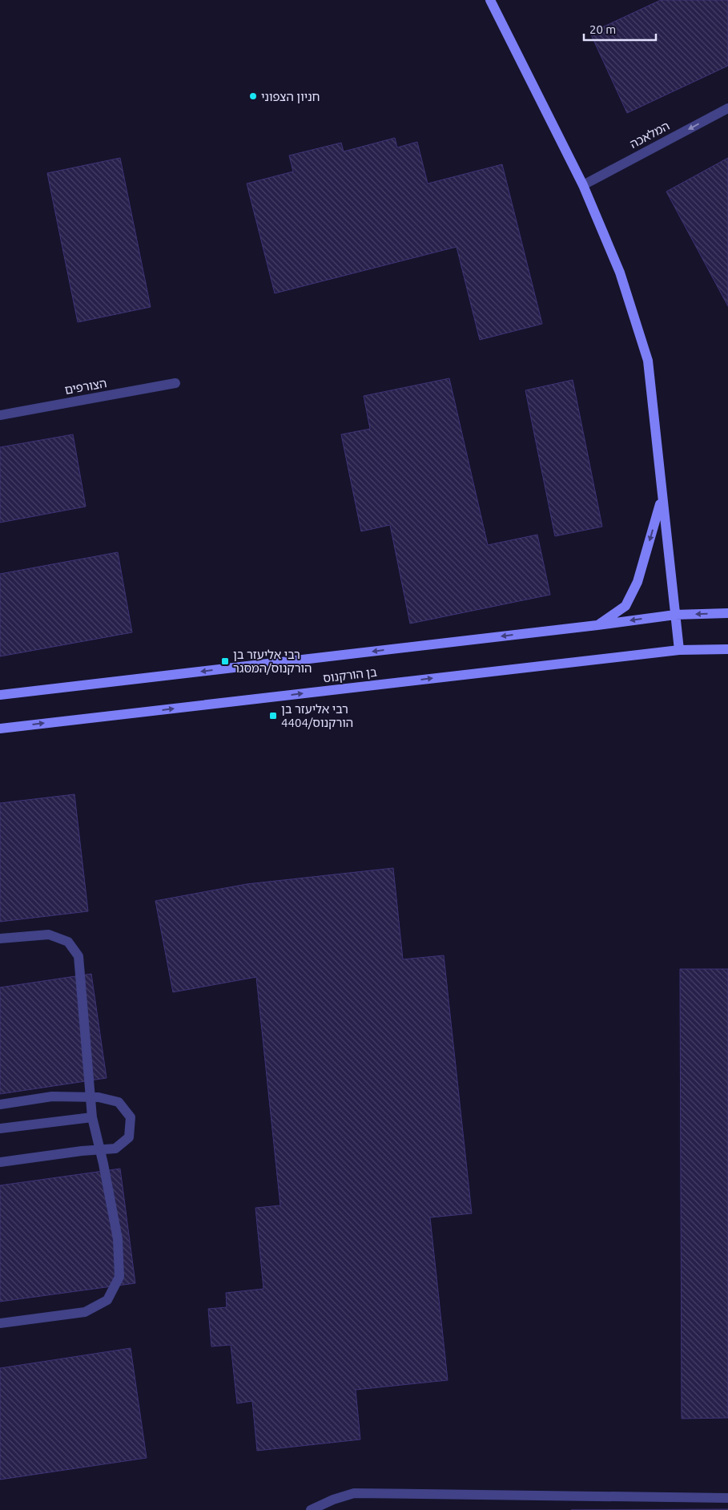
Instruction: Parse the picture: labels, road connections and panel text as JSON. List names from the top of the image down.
{
  "streets": {
    "street": ["המלאכה", "הצורפים", "בן הורקנוס"]
  },
  "one_way": ["המלאכה"],
  "places": {
    "other": ["חניון הצפוני"],
    "transit": ["רבי אליעזר בן הורקנוס/המסגר", "רבי אליעזר בן הורקנוס/4404"]
  },
  "scale_bar": "20 m"
}
